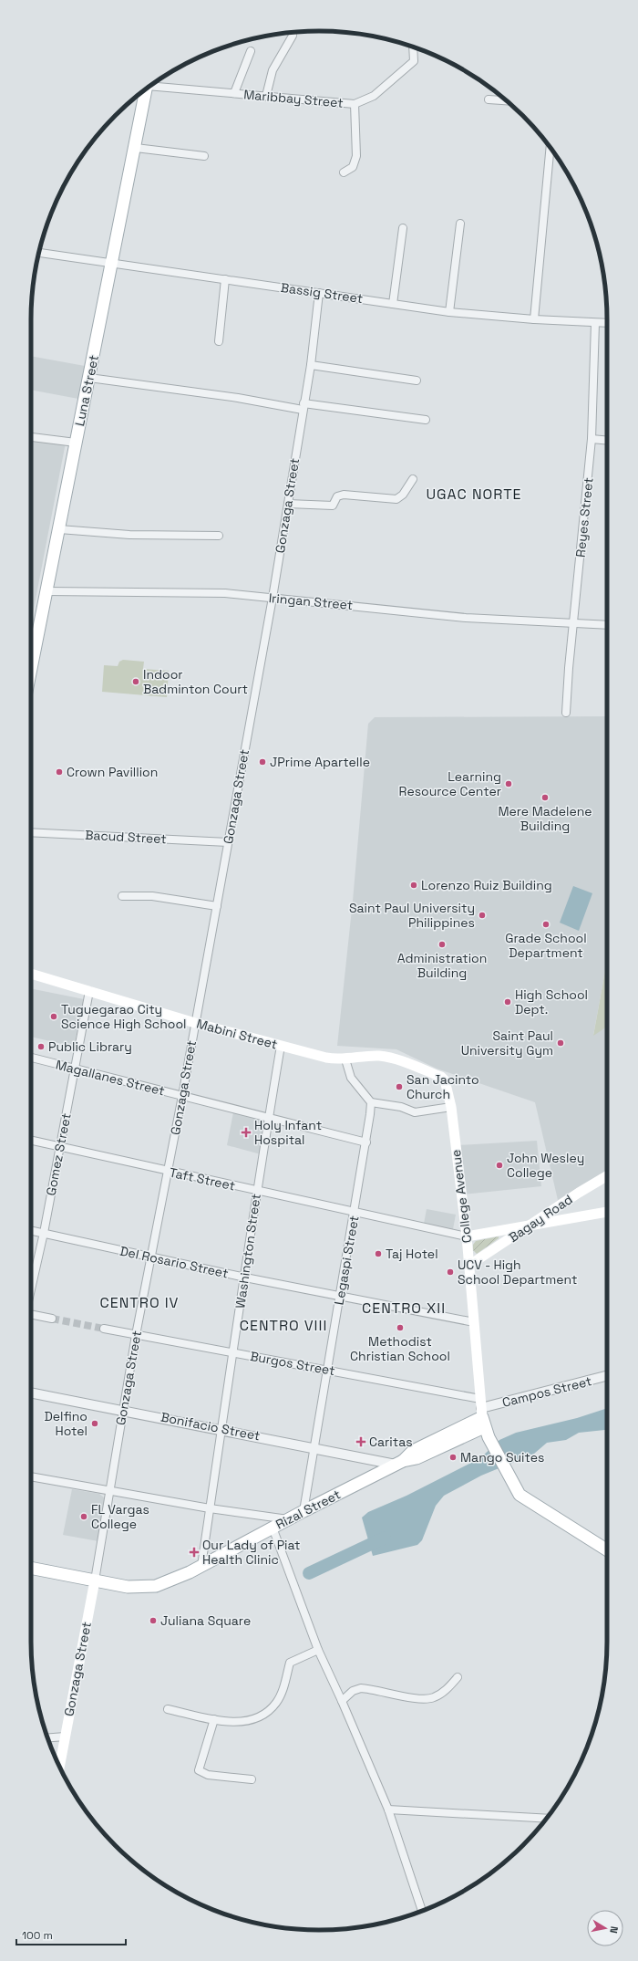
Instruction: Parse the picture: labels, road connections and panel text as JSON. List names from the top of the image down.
{
  "streets": {
    "main road": [
      "Luna Street",
      "Gonzaga Street",
      "Mabini Street",
      "College Avenue",
      "Bagay Road",
      "Rizal Street"
    ],
    "street": [
      "Maribbay Street",
      "Bassig Street",
      "Reyes Street",
      "Iringan Street",
      "Bacud Street",
      "Magallanes Street",
      "Gomez Street",
      "Taft Street",
      "Washington Street",
      "Legaspi Street",
      "Del Rosario Street",
      "Burgos Street",
      "Campos Street",
      "Bonifacio Street"
    ]
  },
  "crossings": [
    ["Bassig Street", "Luna Street"],
    ["Bassig Street", "Gonzaga Street"],
    ["Bassig Street", "Reyes Street"],
    ["Luna Street", "Iringan Street"],
    ["Gonzaga Street", "Iringan Street"],
    ["Gonzaga Street", "Bacud Street"],
    ["Gonzaga Street", "Mabini Street"],
    ["Gonzaga Street", "Magallanes Street"],
    ["Gonzaga Street", "Taft Street"],
    ["Gonzaga Street", "Del Rosario Street"],
    ["Gonzaga Street", "Burgos Street"],
    ["Gonzaga Street", "Bonifacio Street"],
    ["Gonzaga Street", "Rizal Street"],
    ["Reyes Street", "Iringan Street"],
    ["Mabini Street", "Gomez Street"],
    ["Mabini Street", "College Avenue"],
    ["Mabini Street", "Washington Street"],
    ["Magallanes Street", "Gomez Street"],
    ["Magallanes Street", "Washington Street"],
    ["Magallanes Street", "Legaspi Street"],
    ["Gomez Street", "Taft Street"],
    ["Gomez Street", "Del Rosario Street"],
    ["Taft Street", "College Avenue"],
    ["Taft Street", "Washington Street"],
    ["Taft Street", "Legaspi Street"],
    ["College Avenue", "Bagay Road"],
    ["College Avenue", "Del Rosario Street"],
    ["College Avenue", "Burgos Street"],
    ["College Avenue", "Campos Street"],
    ["College Avenue", "Rizal Street"],
    ["Washington Street", "Del Rosario Street"],
    ["Washington Street", "Burgos Street"],
    ["Washington Street", "Bonifacio Street"],
    ["Washington Street", "Rizal Street"],
    ["Legaspi Street", "Del Rosario Street"],
    ["Legaspi Street", "Burgos Street"],
    ["Legaspi Street", "Bonifacio Street"],
    ["Legaspi Street", "Rizal Street"],
    ["Burgos Street", "Campos Street"],
    ["Burgos Street", "Rizal Street"],
    ["Campos Street", "Rizal Street"],
    ["Bonifacio Street", "Rizal Street"]
  ],
  "districts": [
    "UGAC NORTE",
    "CENTRO IV",
    "CENTRO XII",
    "CENTRO VIII"
  ],
  "places": {
    "other": [
      "Indoor Badminton Court",
      "JPrime Apartelle",
      "Crown Pavillion",
      "Learning Resource Center",
      "Mere Madelene Building",
      "Lorenzo Ruiz Building",
      "Saint Paul University Philippines",
      "Grade School Department",
      "Administration Building",
      "High School Dept.",
      "Tuguegarao City Science High School",
      "Saint Paul University Gym",
      "Public Library",
      "San Jacinto Church",
      "John Wesley College",
      "Taj Hotel",
      "UCV - High School Department",
      "Methodist Christian School",
      "Delfino Hotel",
      "Mango Suites",
      "FL Vargas College",
      "Juliana Square"
    ],
    "health": ["Holy Infant Hospital", "Caritas", "Our Lady of Piat Health Clinic"]
  },
  "scale_bar": "100 m",
  "north": "right"
}
